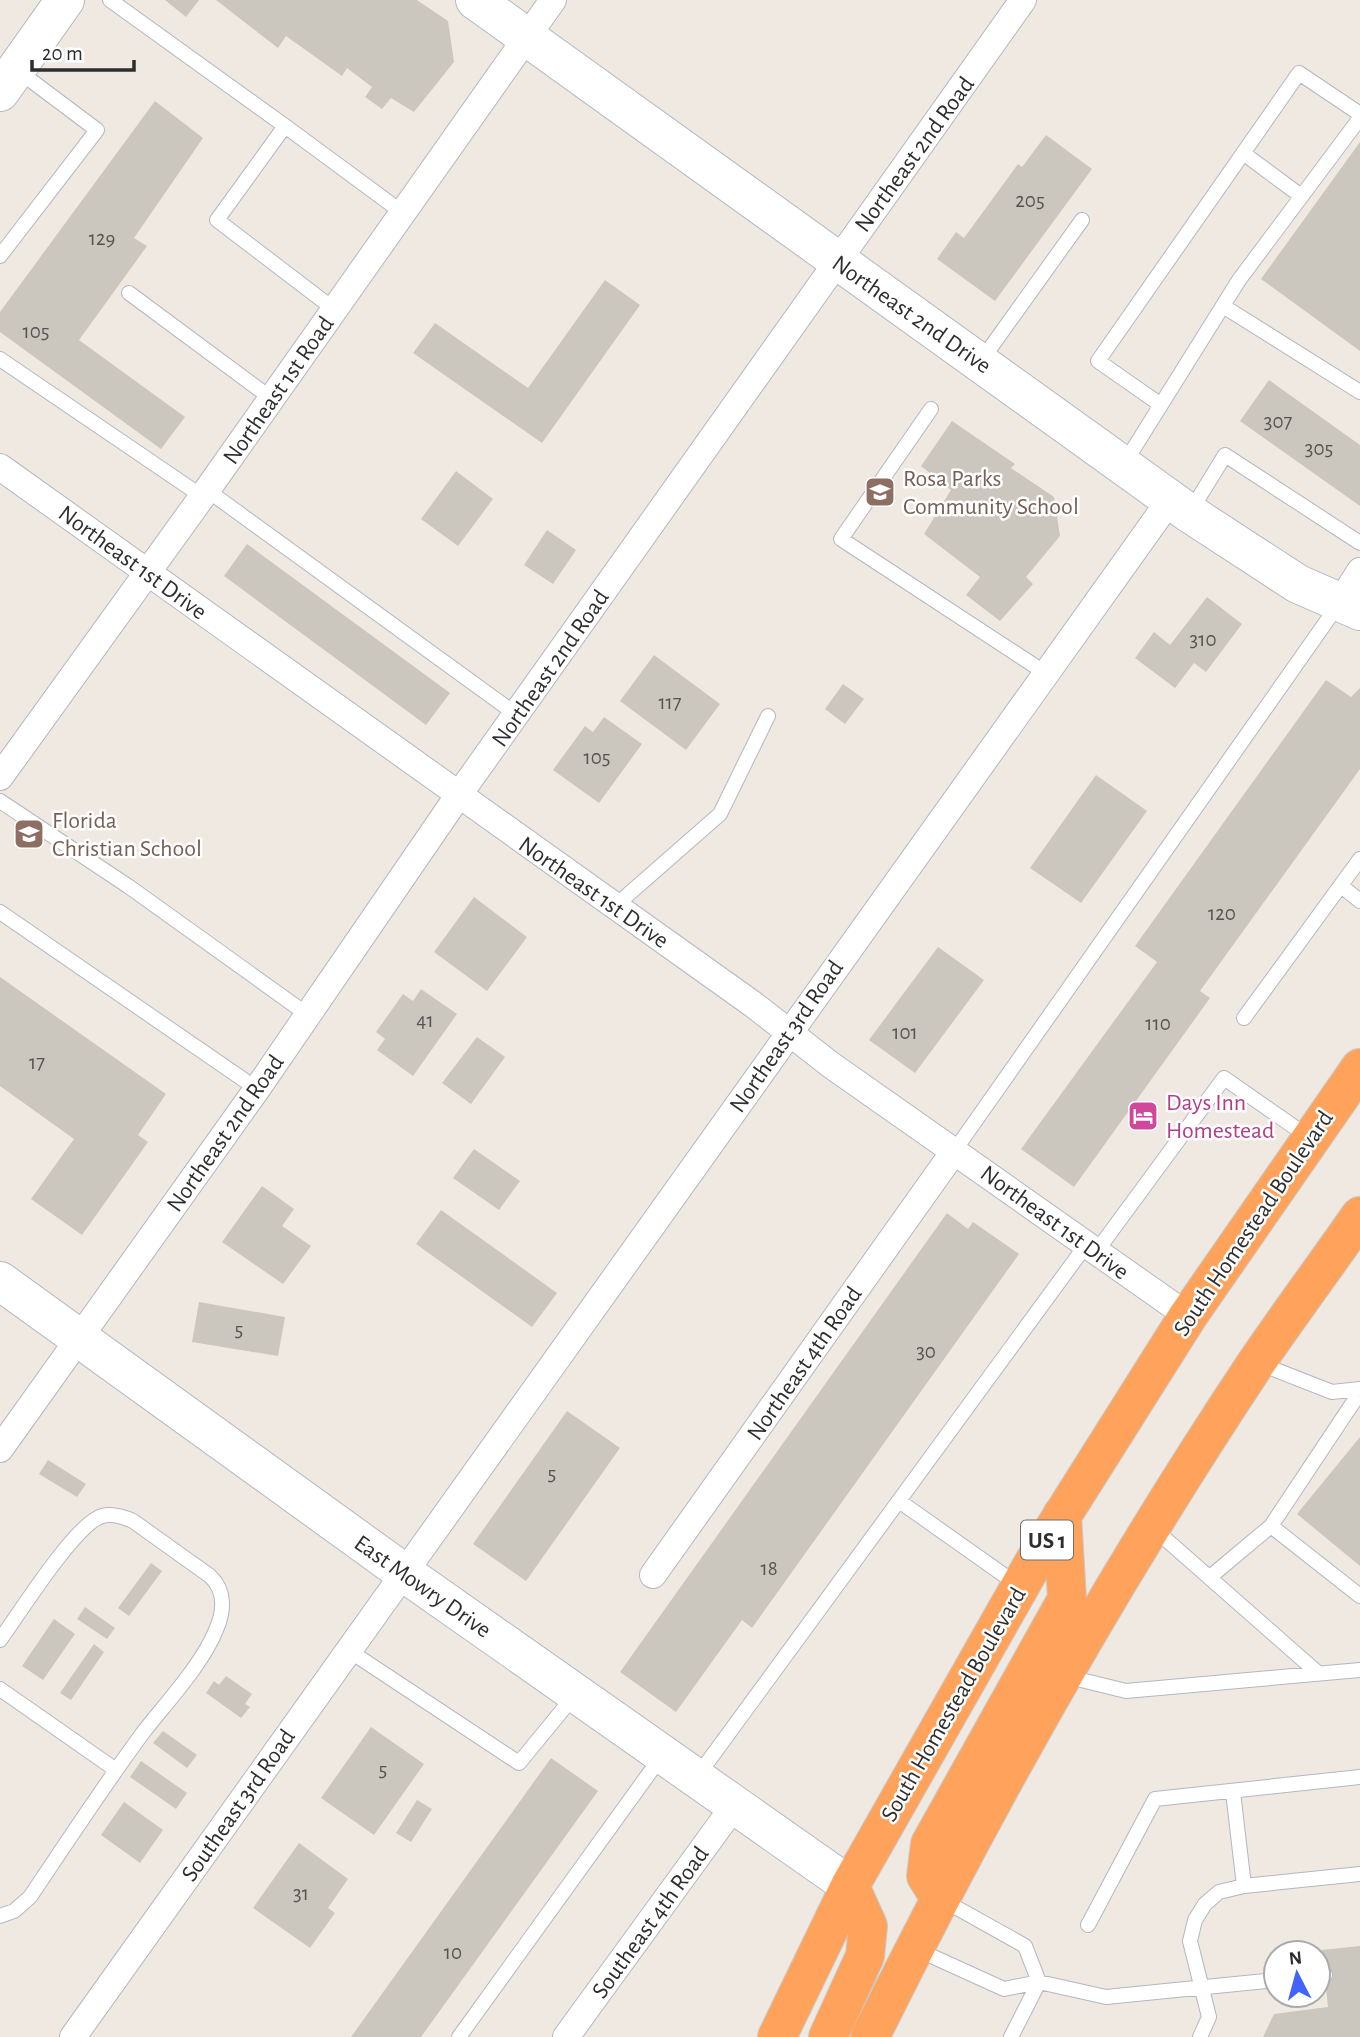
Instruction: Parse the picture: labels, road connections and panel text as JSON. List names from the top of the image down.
{
  "streets": {
    "highway": ["South Homestead Boulevard", "US 1"],
    "street": [
      "Northeast 2nd Road",
      "Northeast 2nd Drive",
      "Northeast 1st Road",
      "Northeast 1st Drive",
      "Northeast 3rd Road",
      "Northeast 4th Road",
      "East Mowry Drive",
      "Southeast 3rd Road",
      "Southeast 4th Road"
    ]
  },
  "crossings": [
    ["Northeast 2nd Road", "Northeast 2nd Drive"],
    ["Northeast 2nd Road", "Northeast 1st Drive"],
    ["Northeast 2nd Road", "East Mowry Drive"],
    ["Northeast 2nd Drive", "Northeast 1st Road"],
    ["Northeast 2nd Drive", "Northeast 3rd Road"],
    ["Northeast 1st Road", "Northeast 1st Drive"],
    ["Northeast 1st Drive", "Northeast 3rd Road"],
    ["Northeast 1st Drive", "South Homestead Boulevard"],
    ["Northeast 1st Drive", "Northeast 4th Road"],
    ["Northeast 3rd Road", "East Mowry Drive"],
    ["Northeast 3rd Road", "Southeast 3rd Road"],
    ["South Homestead Boulevard", "East Mowry Drive"],
    ["East Mowry Drive", "Southeast 3rd Road"],
    ["East Mowry Drive", "Southeast 4th Road"]
  ],
  "places": {
    "school or university": ["Rosa Parks Community School", "Florida Christian School"],
    "hotel": ["Days Inn Homestead"]
  },
  "house_numbers": [
    "205",
    "129",
    "105",
    "307",
    "305",
    "310",
    "117",
    "105",
    "120",
    "41",
    "110",
    "101",
    "17",
    "5",
    "30",
    "5",
    "18",
    "5",
    "31",
    "10"
  ],
  "scale_bar": "20 m",
  "north": "top"
}
